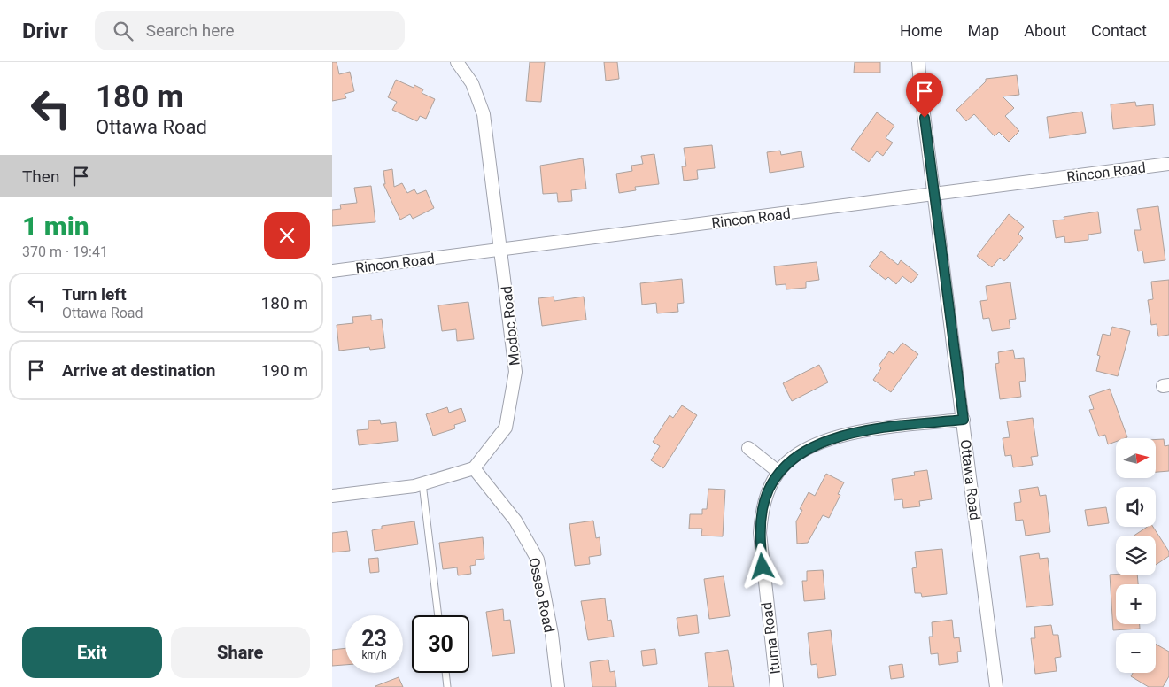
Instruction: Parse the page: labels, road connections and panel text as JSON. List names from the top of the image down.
{
  "streets": {
    "street": [
      "Rincon Road",
      "Modoc Road",
      "Ottawa Road",
      "Osseo Road",
      "Ituma Road"
    ]
  },
  "crossings": [
    ["Rincon Road", "Modoc Road"],
    ["Rincon Road", "Ottawa Road"],
    ["Modoc Road", "Osseo Road"],
    ["Ottawa Road", "Ituma Road"]
  ],
  "north": "right",
  "page": {
    "header": "Drivr",
    "search": "Search here",
    "nav": [
      "Home",
      "Map",
      "About",
      "Contact"
    ],
    "turn": ["180 m", "Ottawa Road"],
    "then": "Then",
    "heading": ["1 min", "370 m · 19:41"],
    "list": [
      {
        "name": "Turn left",
        "note": "Ottawa Road",
        "value": "180 m"
      },
      {
        "name": "Arrive at destination",
        "value": "190 m"
      }
    ],
    "map_buttons": ["+", "−"],
    "speed": "23 km/h",
    "limit": "30",
    "buttons": ["Exit", "Share"]
  }
}
